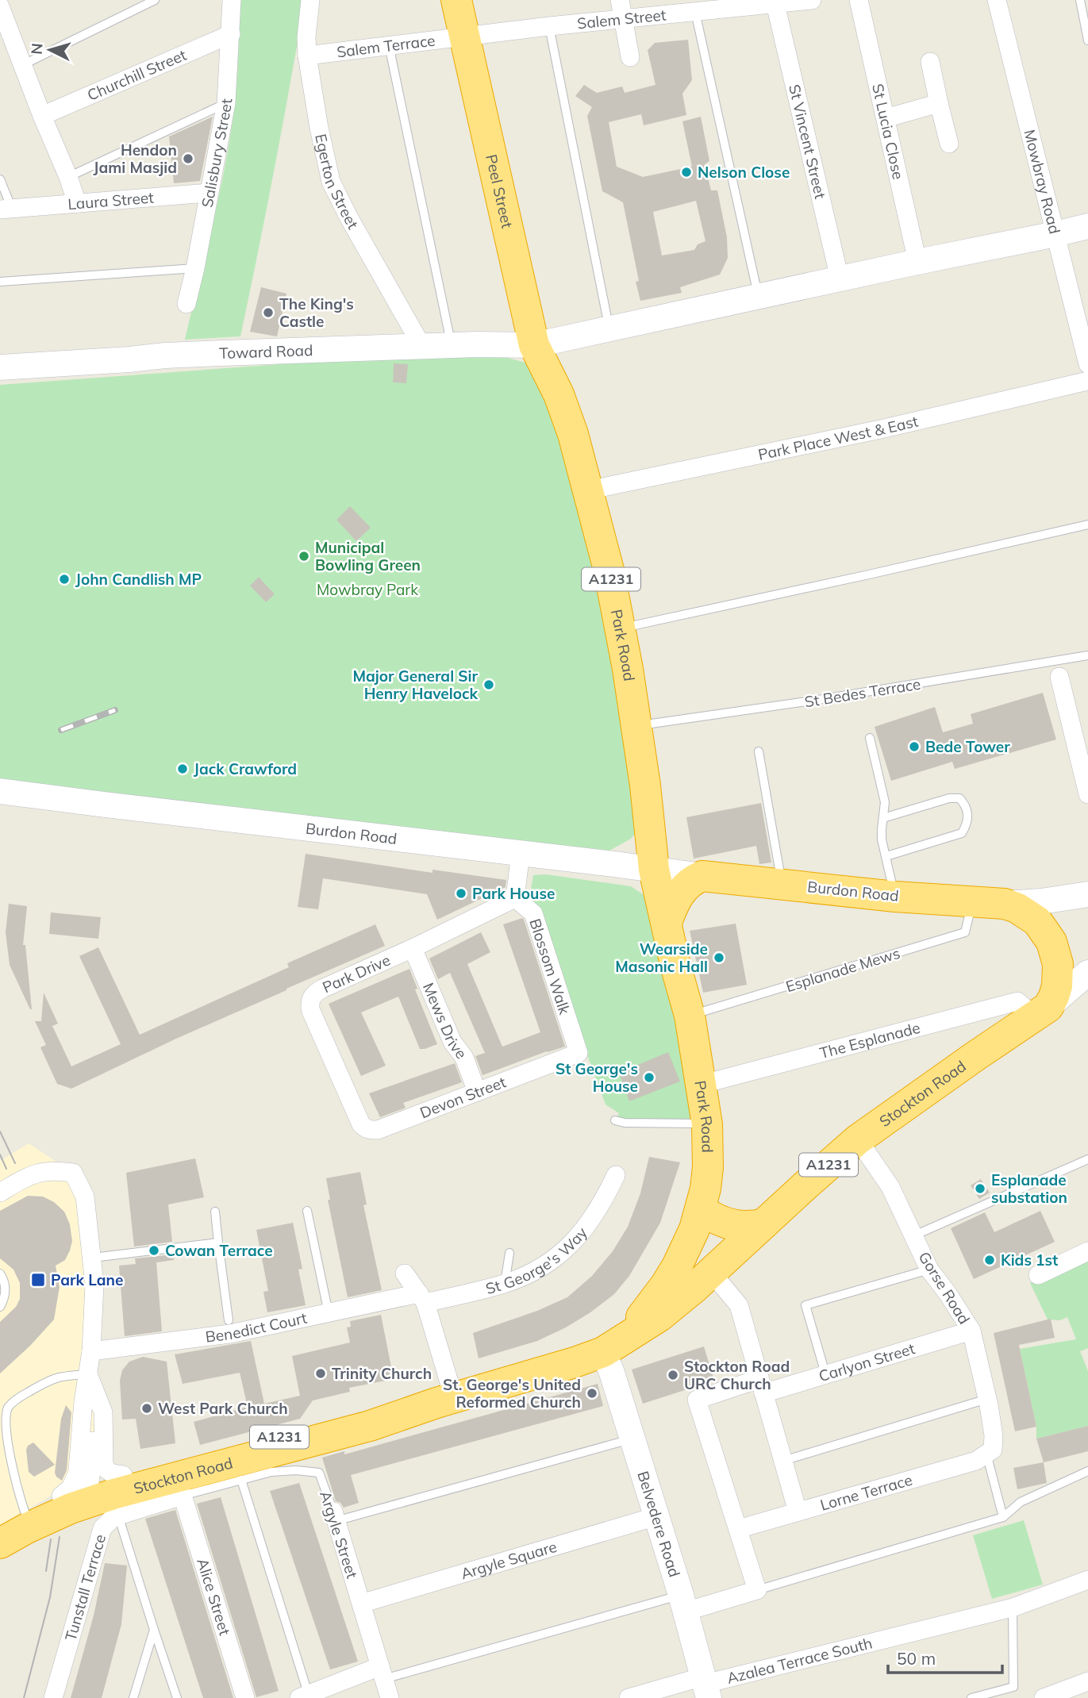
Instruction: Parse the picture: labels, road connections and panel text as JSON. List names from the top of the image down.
{
  "streets": {
    "highway": [
      "Peel Street",
      "A1231",
      "Park Road",
      "Burdon Road",
      "Stockton Road"
    ],
    "street": [
      "Salem Street",
      "Salem Terrace",
      "Churchill Street",
      "St Lucia Close",
      "St Vincent Street",
      "Salisbury Street",
      "Egerton Street",
      "Mowbray Road",
      "Laura Street",
      "Toward Road",
      "Park Place West & East",
      "Blossom Walk",
      "Park Drive",
      "Mews Drive",
      "The Esplanade",
      "Devon Street",
      "St George's Way",
      "Gorse Road",
      "Benedict Court",
      "Carlyon Street",
      "Lorne Terrace",
      "Belvedere Road",
      "Argyle Street",
      "Argyle Square",
      "Tunstall Terrace",
      "Alice Street",
      "Azalea Terrace South"
    ],
    "lane": ["St Bedes Terrace", "Esplanade Mews"]
  },
  "crossings": [
    ["Salem Street", "Salem Terrace"],
    ["Salem Street", "St Vincent Street"],
    ["Salem Street", "Peel Street"],
    ["Salem Street", "A1231"],
    ["Salem Terrace", "Egerton Street"],
    ["Salem Terrace", "Peel Street"],
    ["Salem Terrace", "A1231"],
    ["Churchill Street", "Salisbury Street"],
    ["St Lucia Close", "Toward Road"],
    ["St Vincent Street", "Toward Road"],
    ["Salisbury Street", "Laura Street"],
    ["Egerton Street", "Toward Road"],
    ["Mowbray Road", "Toward Road"],
    ["Peel Street", "Toward Road"],
    ["Peel Street", "A1231"],
    ["Peel Street", "Park Road"],
    ["Toward Road", "Park Road"],
    ["Park Place West & East", "Park Road"],
    ["A1231", "Park Road"],
    ["A1231", "Burdon Road"],
    ["A1231", "The Esplanade"],
    ["A1231", "Stockton Road"],
    ["Park Road", "St Bedes Terrace"],
    ["Park Road", "Burdon Road"],
    ["Park Road", "Esplanade Mews"],
    ["Park Road", "The Esplanade"],
    ["Park Road", "Stockton Road"],
    ["Park Road", "Belvedere Road"],
    ["Burdon Road", "Esplanade Mews"],
    ["Blossom Walk", "Park Drive"],
    ["Blossom Walk", "Devon Street"],
    ["Park Drive", "Mews Drive"],
    ["Park Drive", "Devon Street"],
    ["Mews Drive", "Devon Street"],
    ["The Esplanade", "Stockton Road"],
    ["Stockton Road", "Gorse Road"],
    ["Stockton Road", "Belvedere Road"],
    ["Stockton Road", "Tunstall Terrace"],
    ["St George's Way", "Benedict Court"],
    ["Gorse Road", "Carlyon Street"],
    ["Gorse Road", "Lorne Terrace"],
    ["Carlyon Street", "Lorne Terrace"],
    ["Belvedere Road", "Argyle Square"],
    ["Belvedere Road", "Azalea Terrace South"],
    ["Argyle Street", "Argyle Square"],
    ["Argyle Street", "Tunstall Terrace"],
    ["Argyle Street", "Alice Street"],
    ["Tunstall Terrace", "Alice Street"]
  ],
  "parks": ["Mowbray Park"],
  "places": {
    "other": [
      "Hendon Jami Masjid",
      "Nelson Close",
      "The King's Castle",
      "Municipal Bowling Green",
      "John Candlish MP",
      "Major General Sir Henry Havelock",
      "Bede Tower",
      "Jack Crawford",
      "Park House",
      "Wearside Masonic Hall",
      "St George's House",
      "Esplanade substation",
      "Cowan Terrace",
      "Kids 1st",
      "Trinity Church",
      "Stockton Road URC Church",
      "St. George's United Reformed Church",
      "West Park Church"
    ],
    "transit": ["Park Lane"]
  },
  "scale_bar": "50 m",
  "north": "left"
}
